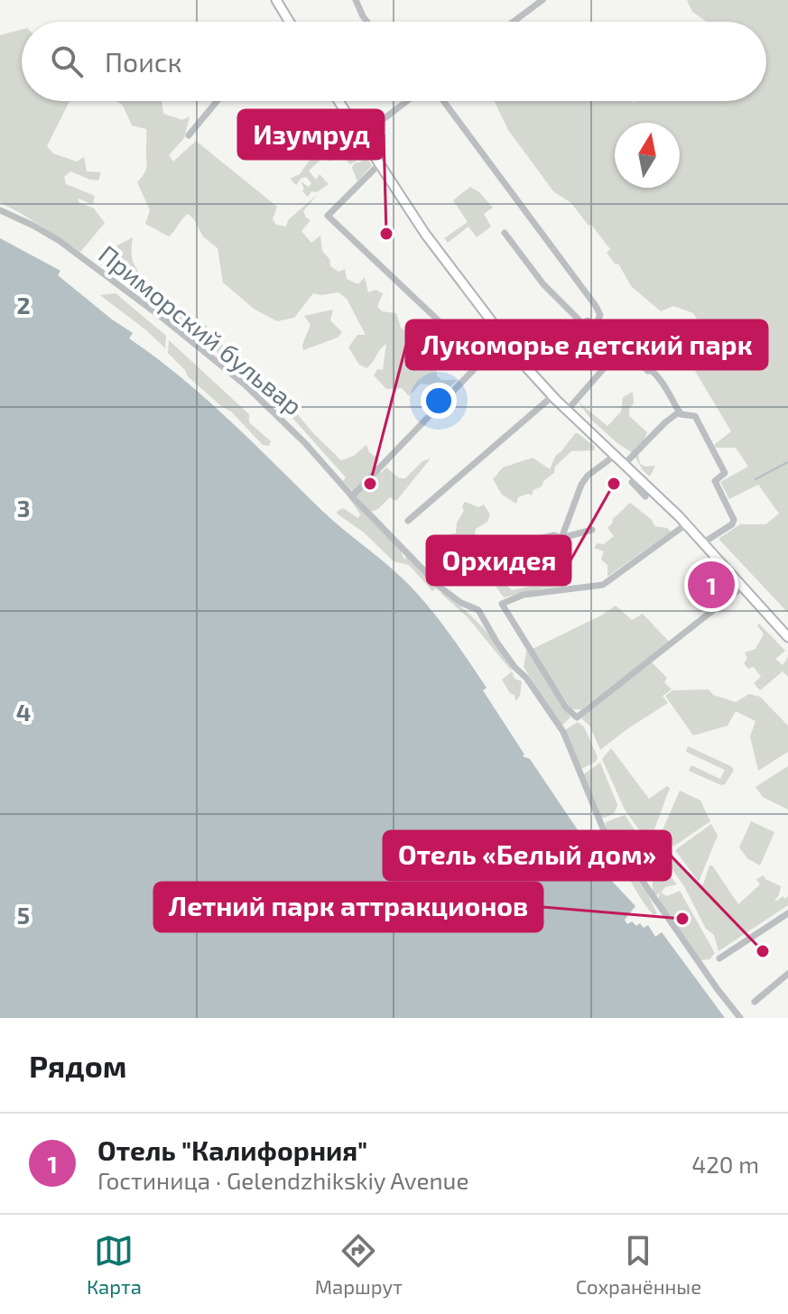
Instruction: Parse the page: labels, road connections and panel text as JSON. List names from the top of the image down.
{
  "streets": {
    "street": ["Приморский бульвар"]
  },
  "places": [
    "Изумруд",
    "Лукоморье детский парк",
    "Орхидея",
    "Летний парк аттракционов",
    "Отель «Белый дом»"
  ],
  "north": "top",
  "page": {
    "search": "Поиск",
    "pins": "1",
    "heading": "Рядом",
    "list": [
      {
        "mark": "1",
        "name": "Отель \"Калифорния\"",
        "note": "Гостиница · Gelendzhikskiy Avenue",
        "value": "420 m"
      }
    ],
    "nav": ["Карта", "Маршрут", "Сохранённые"]
  },
  "grid": {
    "rows": [
      "2",
      "3",
      "4",
      "5"
    ]
  }
}
